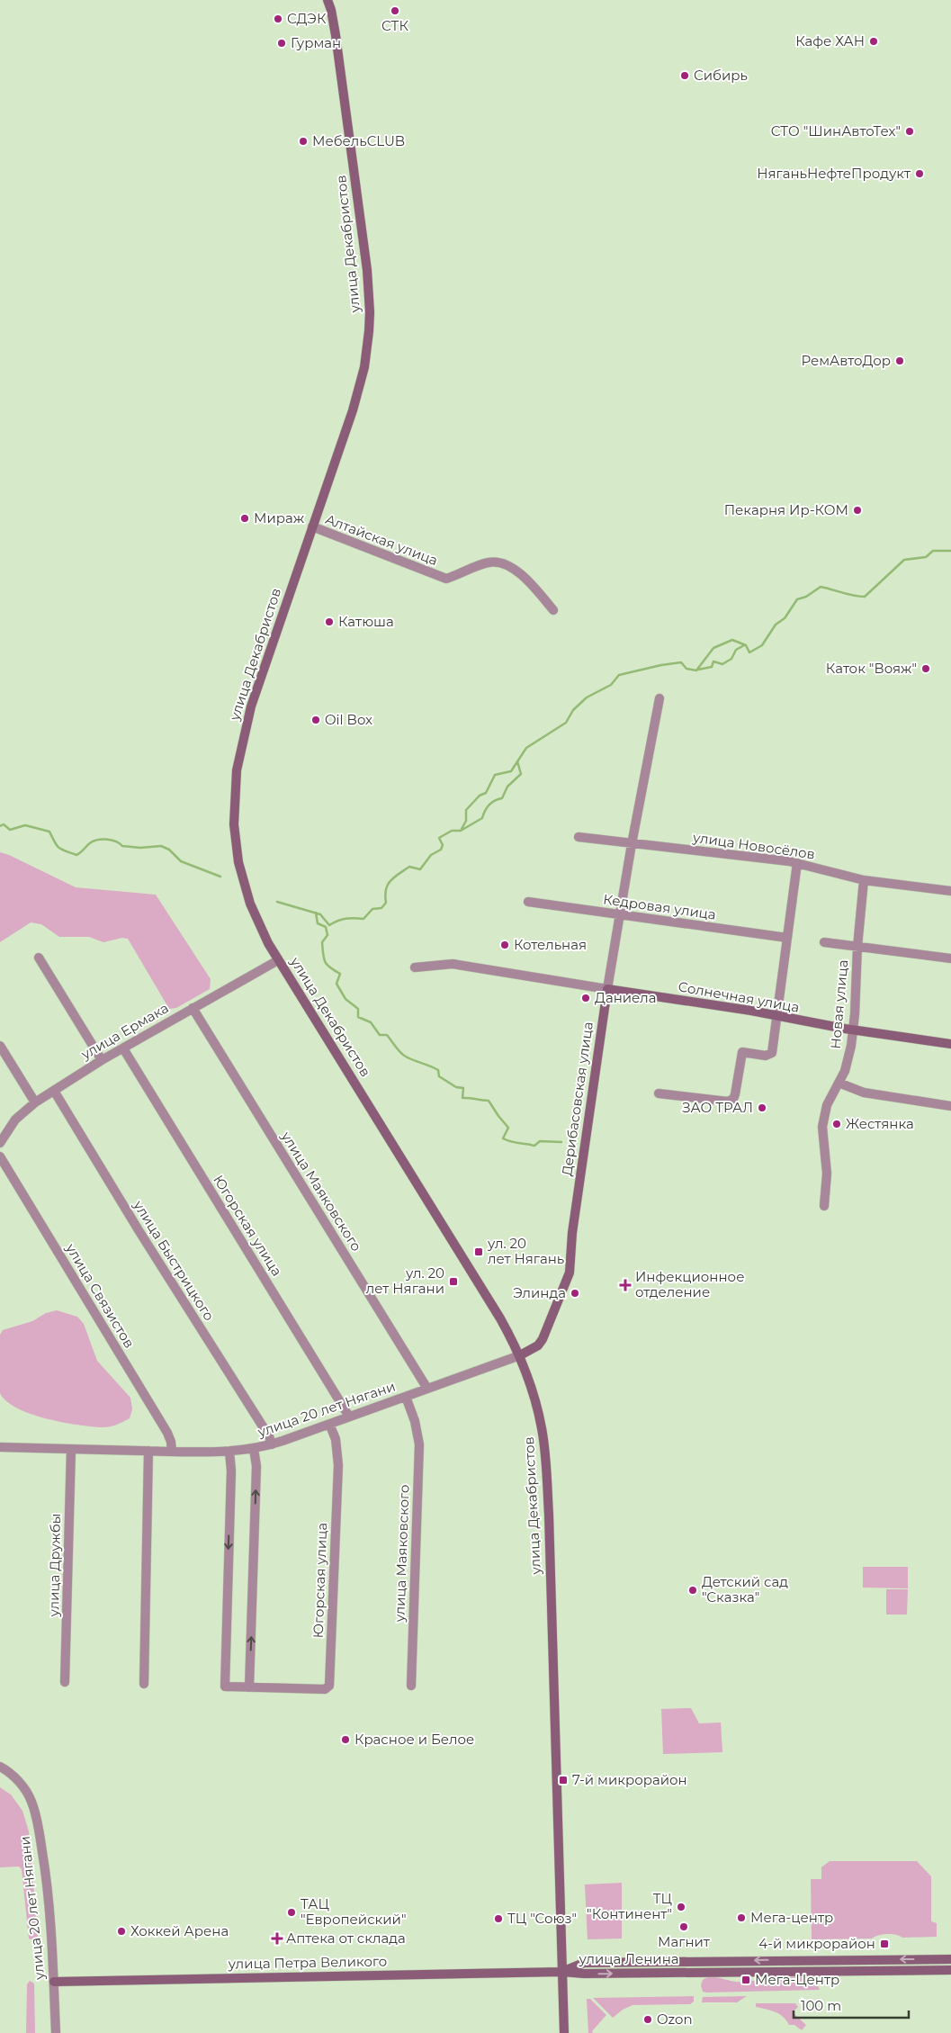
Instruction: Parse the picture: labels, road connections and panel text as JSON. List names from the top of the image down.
{
  "streets": {
    "main road": [
      "улица Декабристов",
      "Солнечная улица",
      "Дерибасовская улица",
      "улица Ленина",
      "улица Петра Великого"
    ],
    "street": [
      "Алтайская улица",
      "улица Новосёлов",
      "Кедровая улица",
      "Новая улица",
      "улица Ермака",
      "улица Маяковского",
      "Югорская улица",
      "улица Быстрицкого",
      "улица Связистов",
      "улица 20 лет Нягани",
      "улица Дружбы"
    ]
  },
  "crossings": [
    ["улица Декабристов", "Алтайская улица"],
    ["улица Декабристов", "улица Ермака"],
    ["улица Декабристов", "Дерибасовская улица"],
    ["улица Декабристов", "улица 20 лет Нягани"],
    ["улица Декабристов", "улица Ленина"],
    ["улица Декабристов", "улица Петра Великого"],
    ["улица Новосёлов", "Новая улица"],
    ["улица Новосёлов", "Дерибасовская улица"],
    ["Кедровая улица", "Дерибасовская улица"],
    ["Солнечная улица", "Новая улица"],
    ["Солнечная улица", "Дерибасовская улица"],
    ["улица Ермака", "улица Маяковского"],
    ["улица Ермака", "Югорская улица"],
    ["улица Ермака", "улица Быстрицкого"],
    ["Дерибасовская улица", "улица 20 лет Нягани"],
    ["улица Маяковского", "улица 20 лет Нягани"],
    ["Югорская улица", "улица 20 лет Нягани"],
    ["улица Быстрицкого", "улица 20 лет Нягани"],
    ["улица Связистов", "улица 20 лет Нягани"],
    ["улица 20 лет Нягани", "улица Дружбы"],
    ["улица 20 лет Нягани", "улица Петра Великого"],
    ["улица Ленина", "улица Петра Великого"]
  ],
  "places": {
    "other": [
      "СТК",
      "СДЭК",
      "Кафе ХАН",
      "Гурман",
      "Сибирь",
      "СТО \"ШинАвтоТех\"",
      "МебельCLUB",
      "НяганьНефтеПродукт",
      "РемАвтоДор",
      "Пекарня Ир-КОМ",
      "Мираж",
      "Катюша",
      "Каток \"Вояж\"",
      "Oil Box",
      "Котельная",
      "Даниела",
      "ЗАО ТРАЛ",
      "Жестянка",
      "Элинда",
      "Детский сад \"Сказка\"",
      "Красное и Белое",
      "ТЦ \"Континент\"",
      "ТАЦ \"Европейский\"",
      "Мега-центр",
      "ТЦ \"Союз\"",
      "Магнит",
      "Хоккей Арена",
      "Ozon"
    ],
    "transit": [
      "ул. 20 лет Нягань",
      "ул. 20 лет Нягани",
      "7-й микрорайон",
      "4-й микрорайон",
      "Мега-Центр"
    ],
    "health": ["Инфекционное отделение", "Аптека от склада"]
  },
  "scale_bar": "100 m"
}
